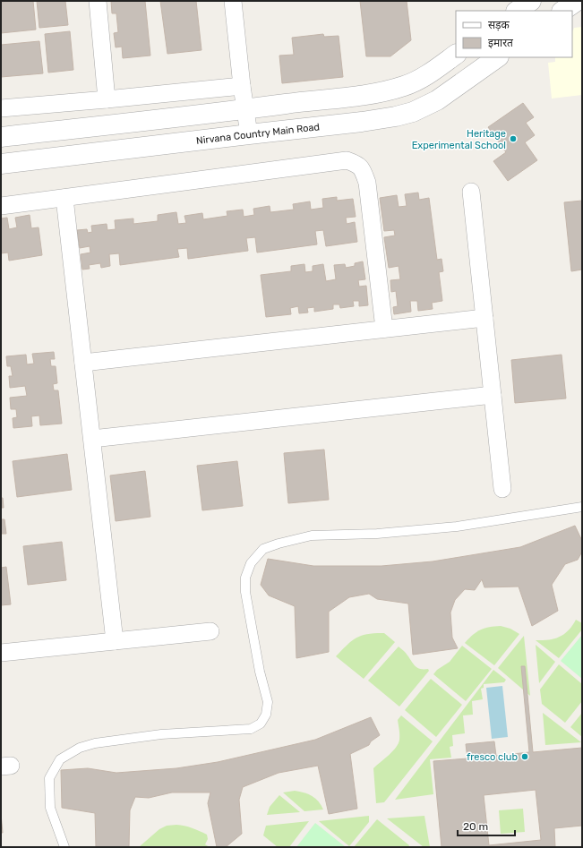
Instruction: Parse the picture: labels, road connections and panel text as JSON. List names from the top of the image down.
{
  "streets": {
    "street": ["Nirvana Country Main Road"]
  },
  "places": ["Heritage Experimental School", "fresco club"],
  "legend": ["सड़क", "इमारत"],
  "scale_bar": "20 m"
}
